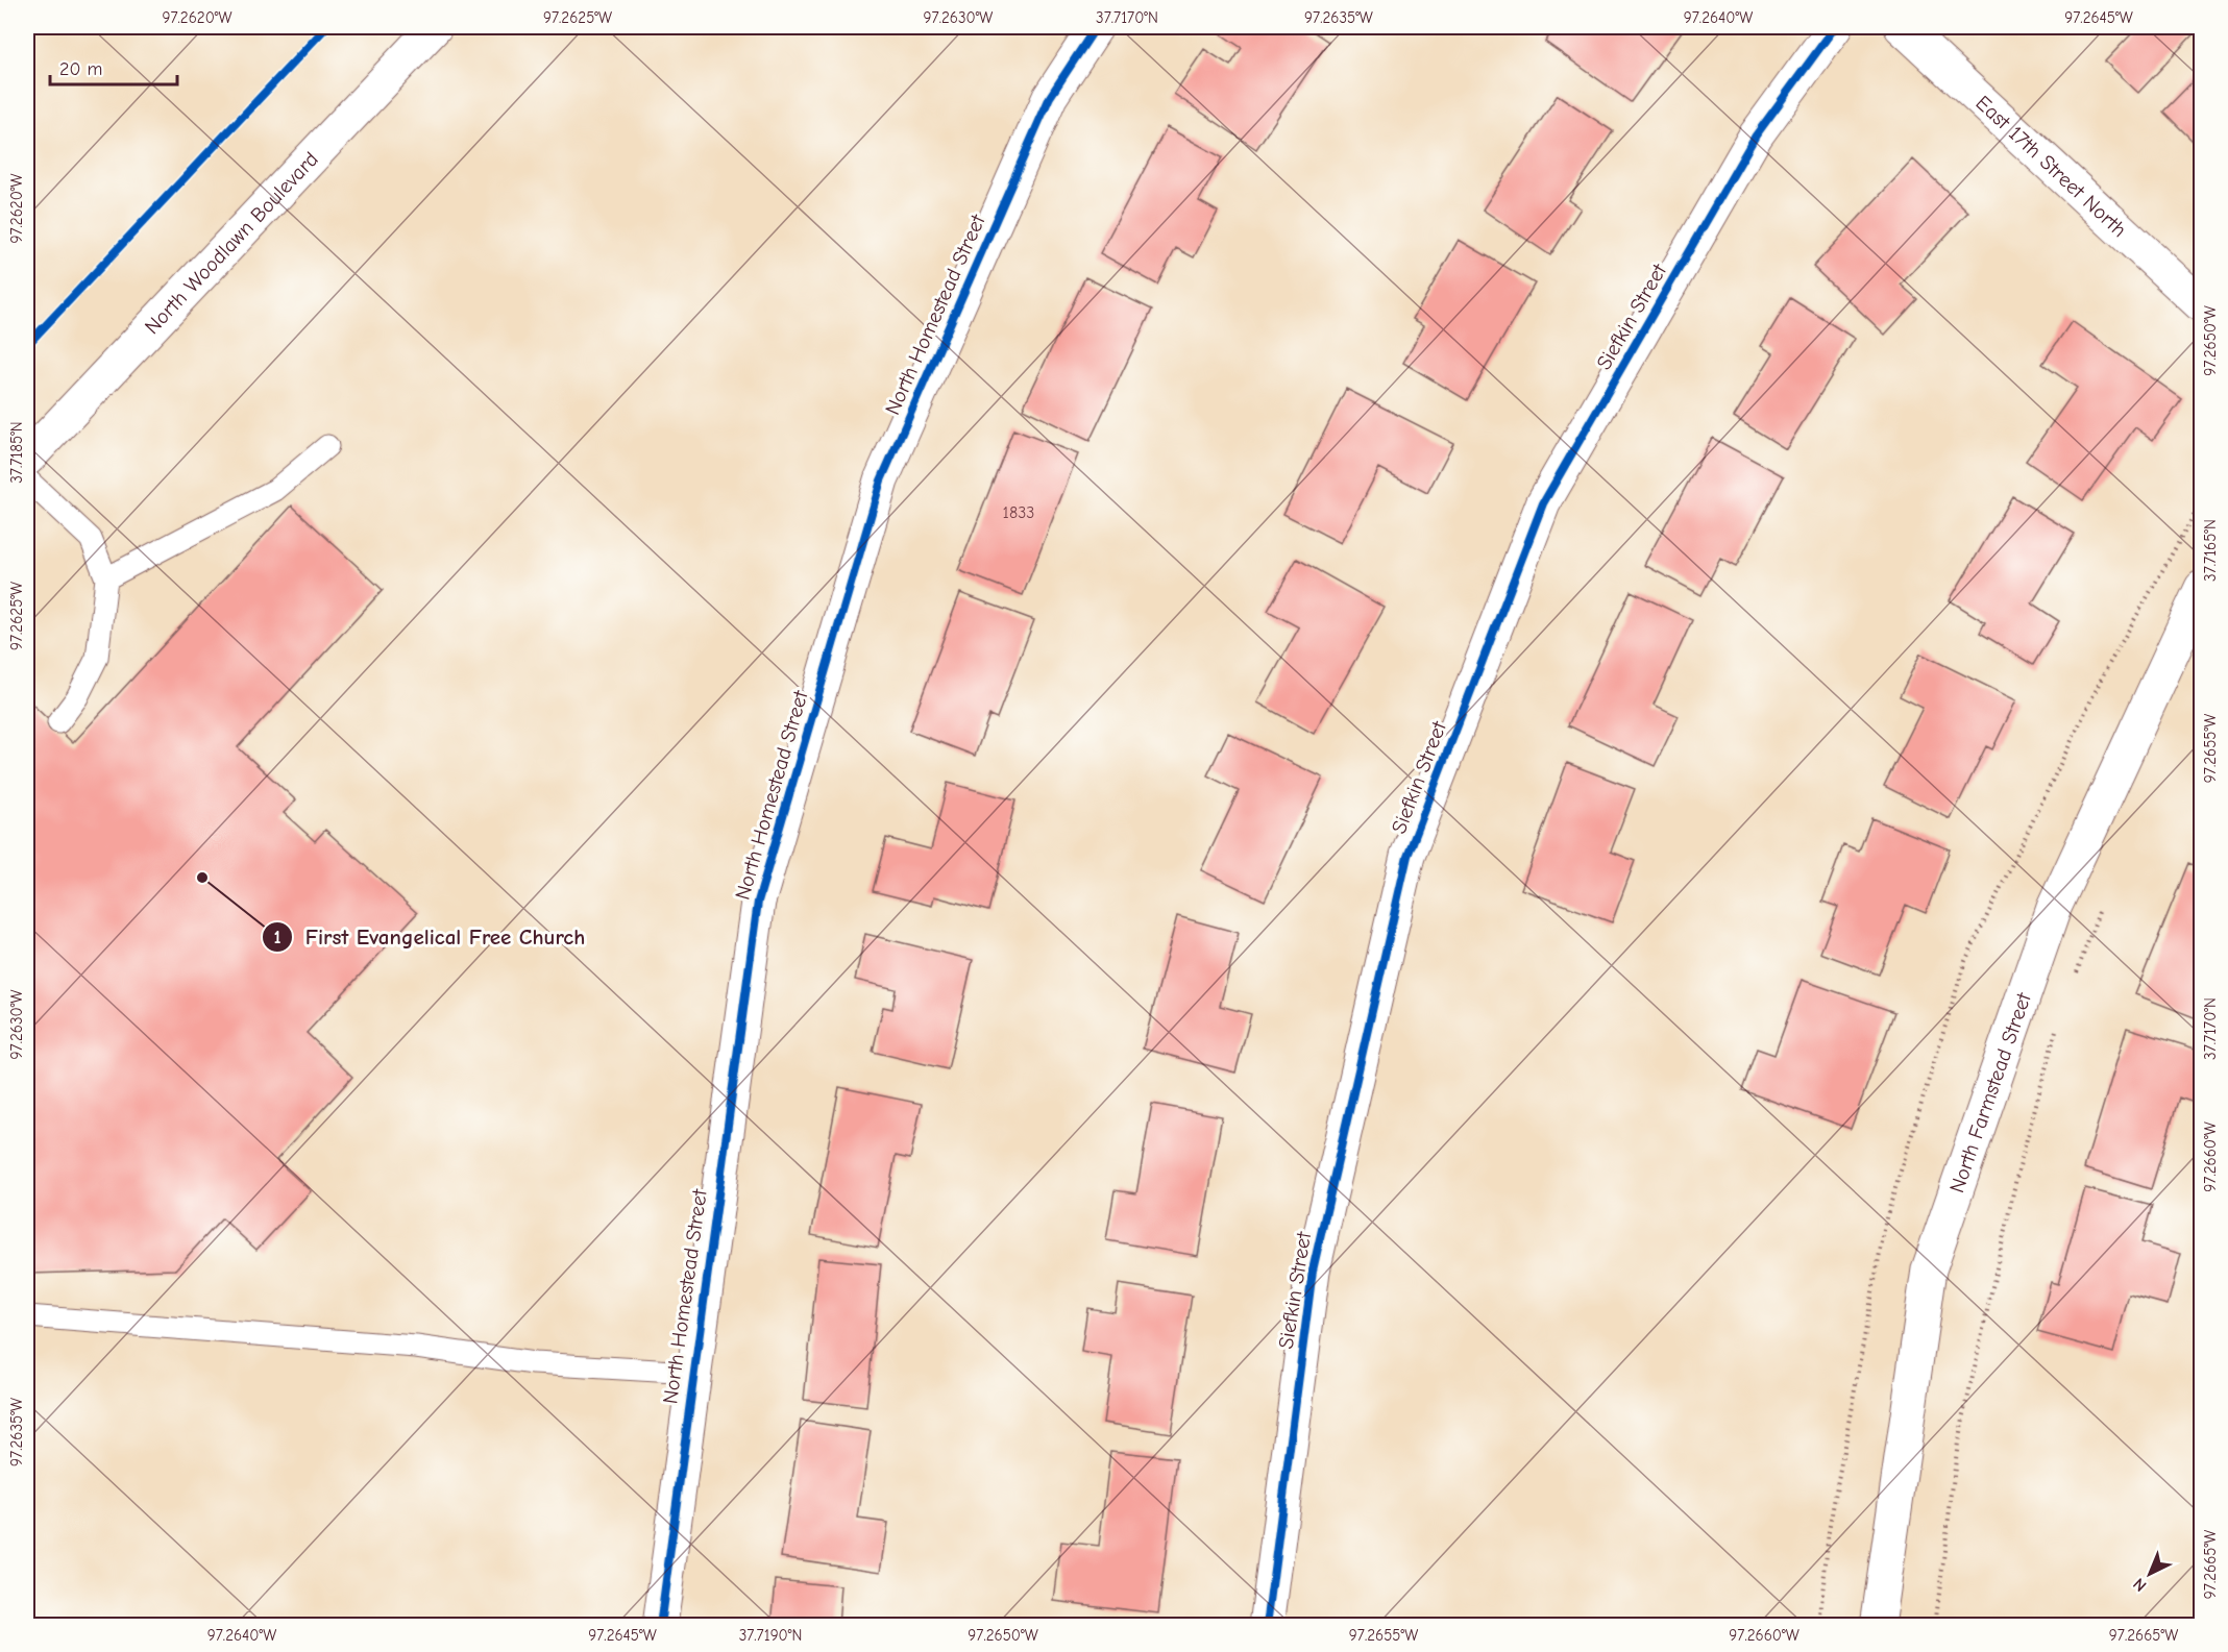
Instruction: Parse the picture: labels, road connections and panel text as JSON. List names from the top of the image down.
{
  "streets": {
    "street": [
      "East 17th Street North",
      "North Woodlawn Boulevard",
      "North Homestead Street",
      "Siefkin Street",
      "North Farmstead Street"
    ]
  },
  "places": ["First Evangelical Free Church"],
  "house_numbers": ["1833"],
  "scale_bar": "20 m",
  "north": "bottom left",
  "coordinates": [
    "97.2620°W",
    "97.2625°W",
    "97.2630°W",
    "37.7170°N",
    "97.2635°W",
    "97.2640°W",
    "97.2645°W",
    "97.2650°W",
    "37.7185°N",
    "37.7165°N",
    "97.2655°W",
    "97.2660°W",
    "97.2665°W",
    "37.7190°N"
  ]
}
